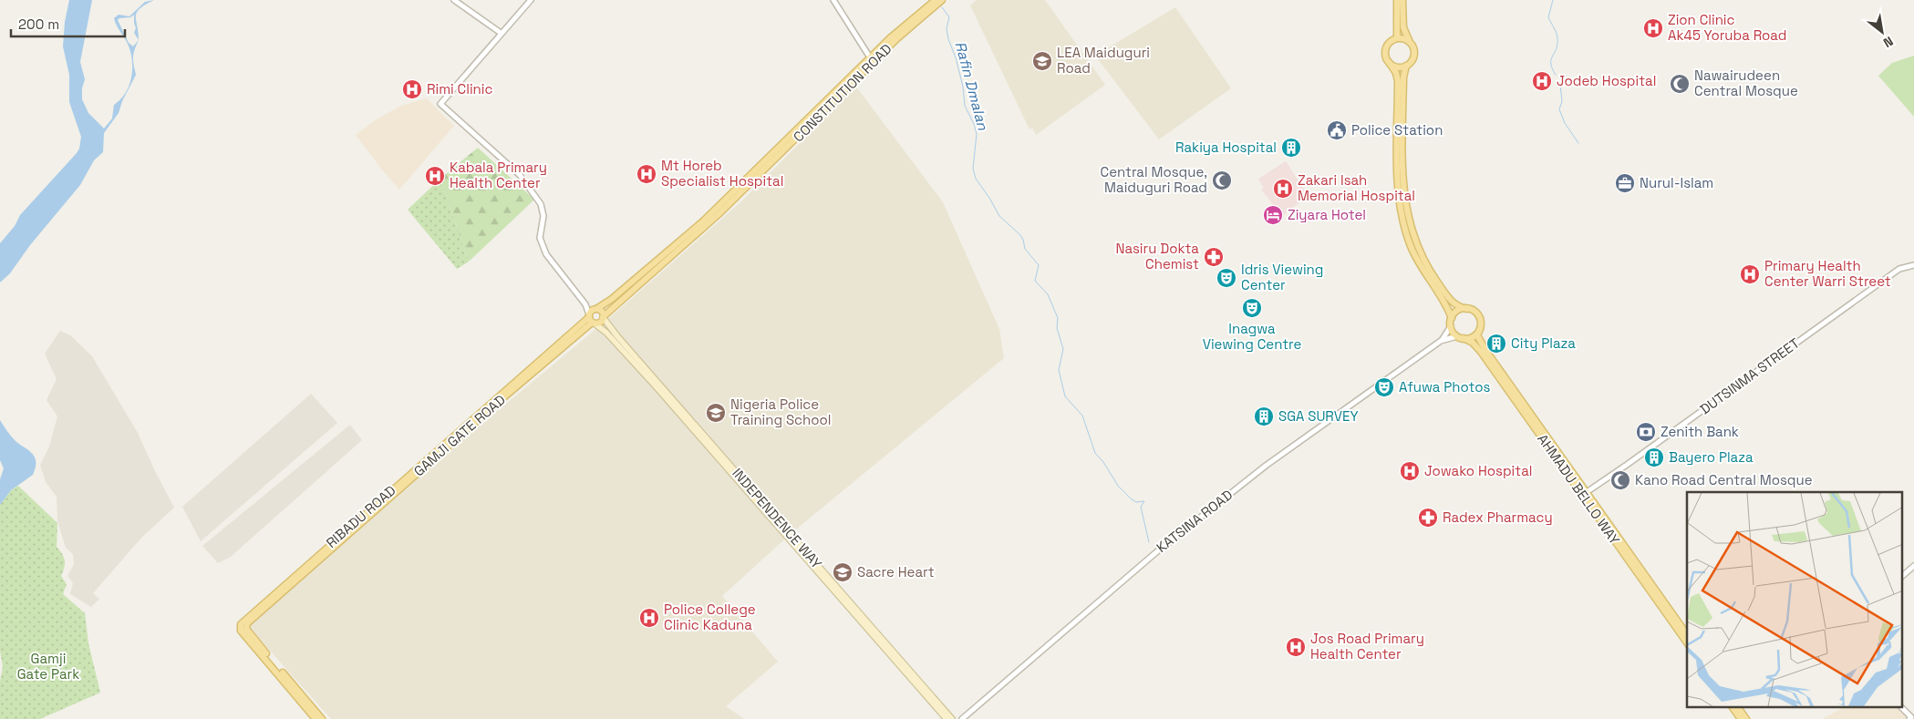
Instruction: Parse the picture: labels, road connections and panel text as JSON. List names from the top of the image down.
{
  "streets": {
    "main road": [
      "CONSTITUTION ROAD",
      "GAMJI GATE ROAD",
      "AHMADU BELLO WAY",
      "RIBADU ROAD",
      "INDEPENDENCE WAY"
    ],
    "street": ["DUTSINMA STREET", "KATSINA ROAD"]
  },
  "crossings": [
    ["CONSTITUTION ROAD", "GAMJI GATE ROAD"],
    ["CONSTITUTION ROAD", "RIBADU ROAD"],
    ["CONSTITUTION ROAD", "INDEPENDENCE WAY"],
    ["DUTSINMA STREET", "AHMADU BELLO WAY"],
    ["GAMJI GATE ROAD", "RIBADU ROAD"],
    ["GAMJI GATE ROAD", "INDEPENDENCE WAY"],
    ["AHMADU BELLO WAY", "KATSINA ROAD"],
    ["RIBADU ROAD", "INDEPENDENCE WAY"]
  ],
  "water": ["Rafin Dmalan"],
  "parks": ["Gamji Gate Park"],
  "places": {
    "hospital": [
      "Zion Clinic Ak45 Yoruba Road",
      "Jodeb Hospital",
      "Rimi Clinic",
      "Mt Horeb Specialist Hospital",
      "Kabala Primary Health Center",
      "Zakari Isah Memorial Hospital",
      "Primary Health Center Warri Street",
      "Jowako Hospital",
      "Police College Clinic Kaduna",
      "Jos Road Primary Health Center"
    ],
    "school or university": ["LEA Maiduguri Road", "Nigeria Police Training School", "Sacre Heart"],
    "mosque": ["Nawairudeen Central Mosque", "Central Mosque, Maiduguri Road", "Kano Road Central Mosque"],
    "public building": ["Police Station"],
    "building": [
      "Rakiya Hospital",
      "City Plaza",
      "SGA SURVEY",
      "Bayero Plaza"
    ],
    "office": ["Nurul-Islam"],
    "hotel": ["Ziyara Hotel"],
    "pharmacy": ["Nasiru Dokta Chemist", "Radex Pharmacy"],
    "theatre": ["Idris Viewing Center", "Inagwa Viewing Centre", "Afuwa Photos"],
    "bank": ["Zenith Bank"]
  },
  "scale_bar": "200 m",
  "north": "bottom right"
}
